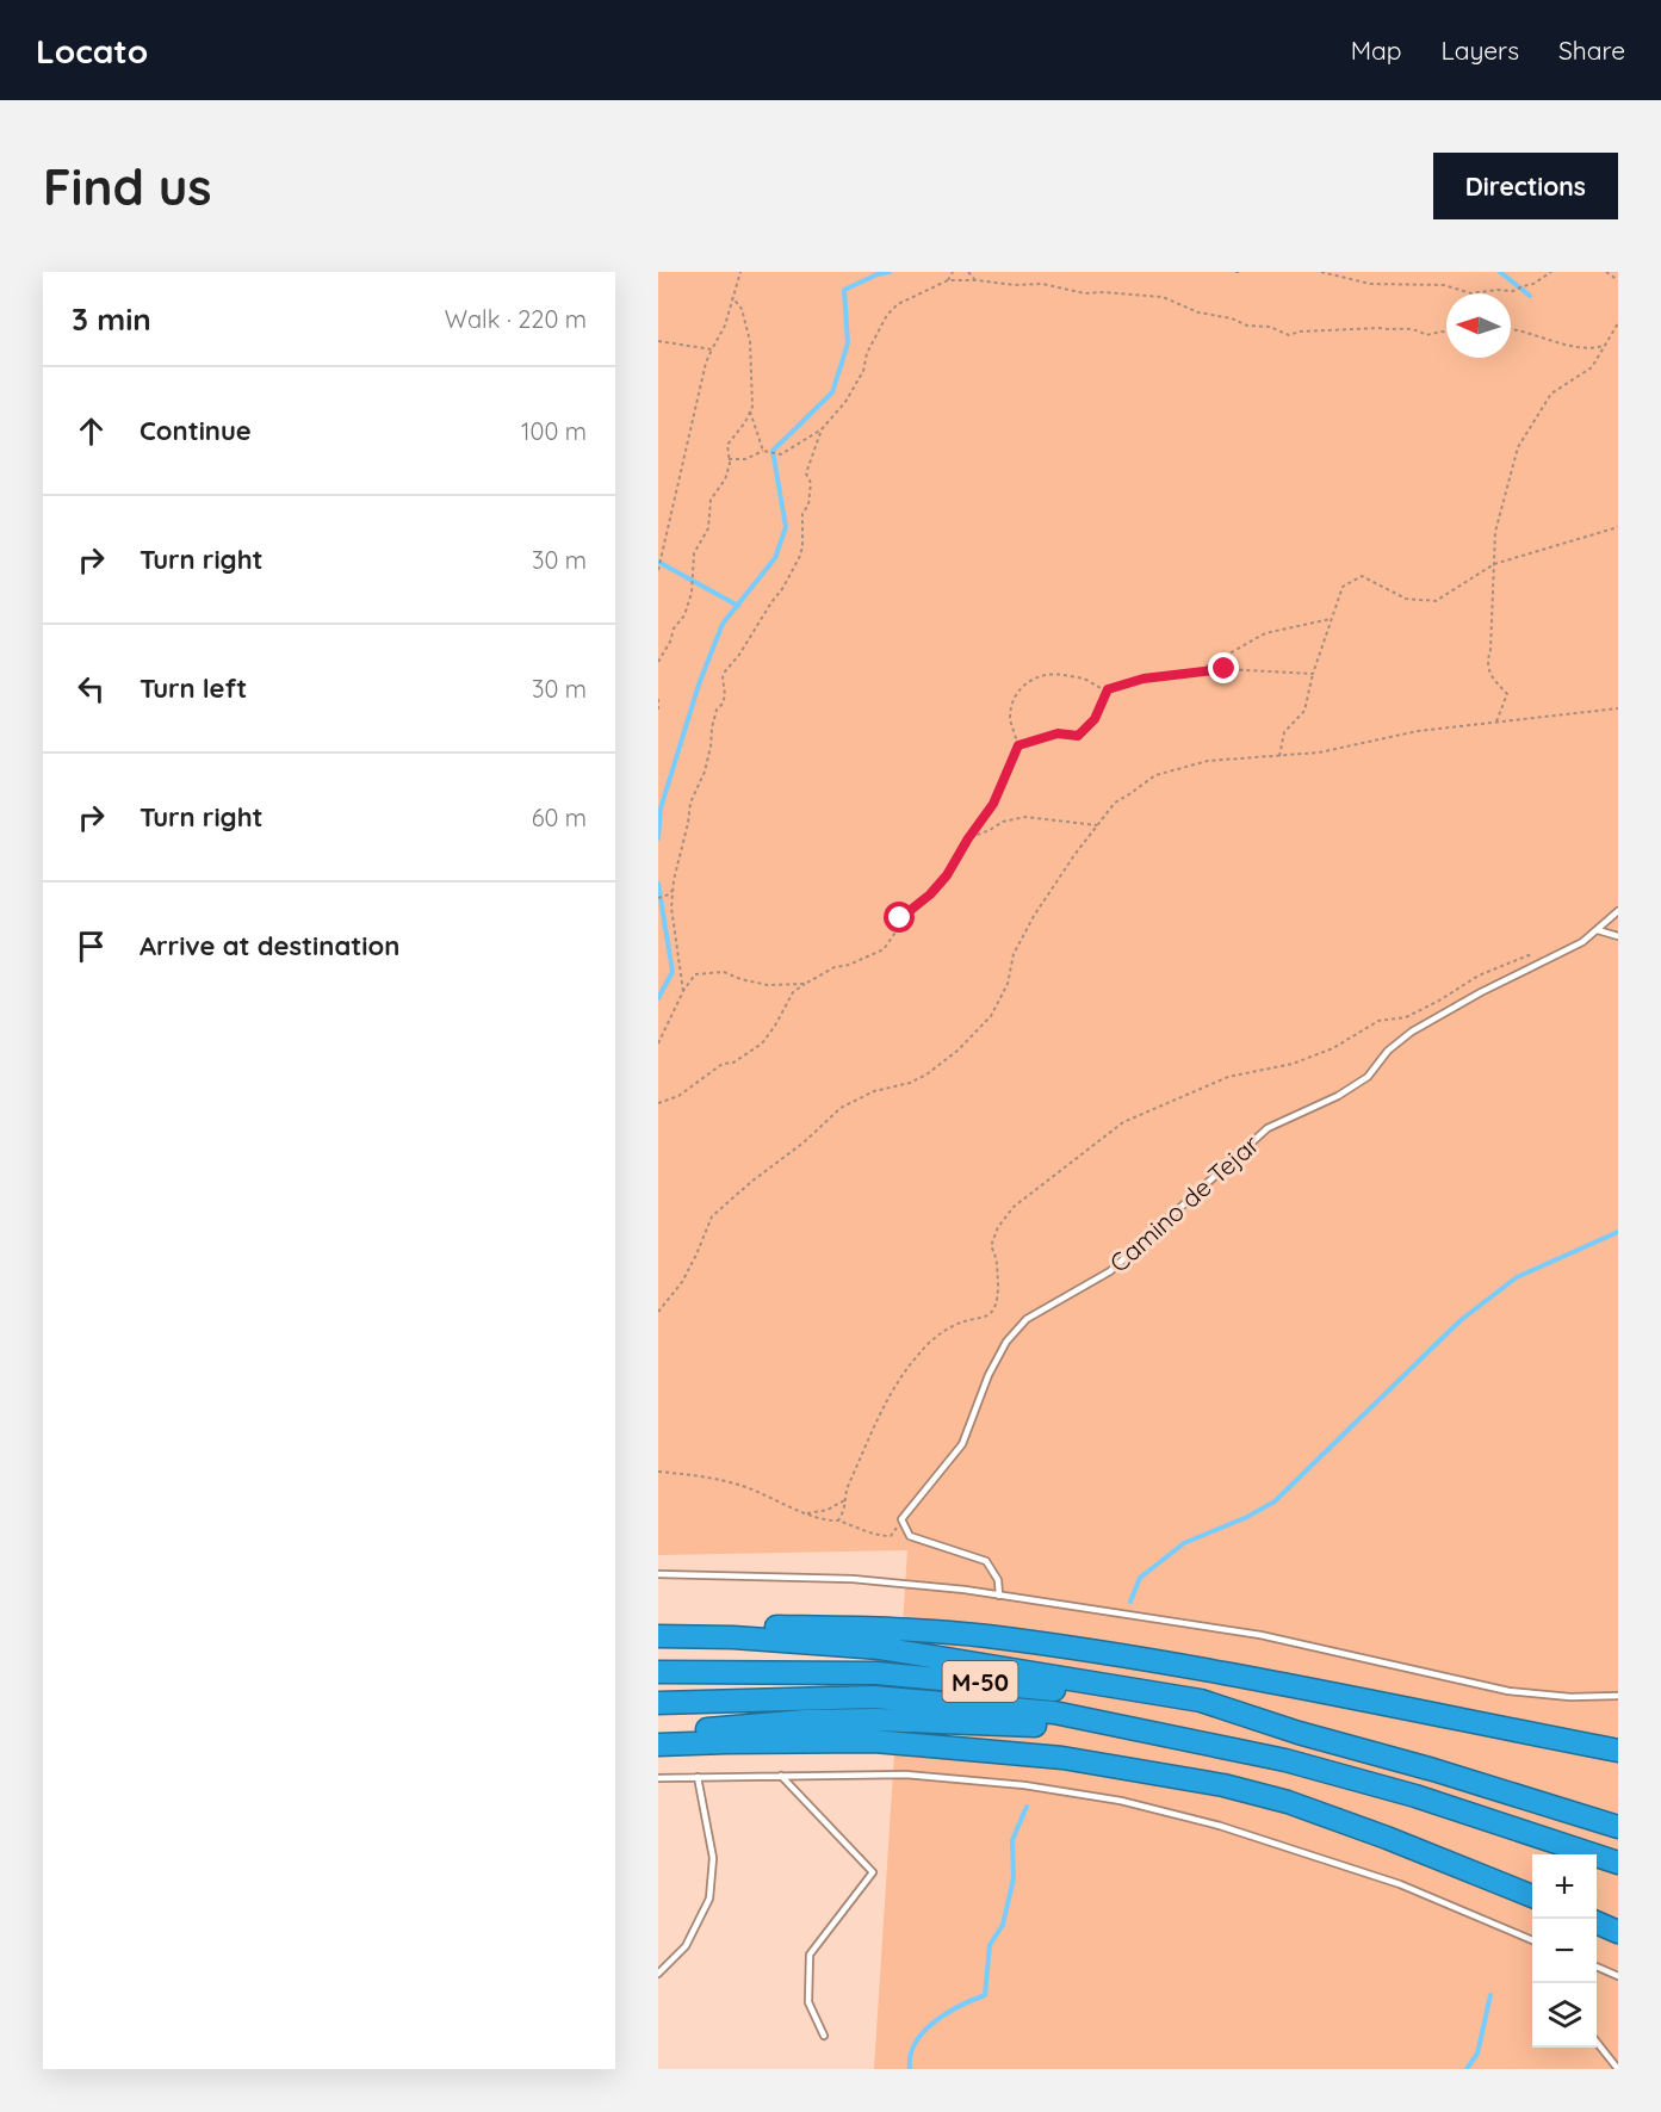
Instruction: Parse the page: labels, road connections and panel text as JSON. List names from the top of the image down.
{
  "streets": {
    "highway": ["M-50"],
    "lane": ["Camino de Tejar"]
  },
  "north": "left",
  "page": {
    "header": "Locato",
    "nav": ["Map", "Layers", "Share"],
    "buttons": "Directions",
    "title": "Find us",
    "heading": ["3 min", "Walk · 220 m"],
    "list": [
      ["Continue", "100 m"],
      ["Turn right", "30 m"],
      ["Turn left", "30 m"],
      ["Turn right", "60 m"],
      "Arrive at destination"
    ],
    "map_buttons": ["+", "−"]
  }
}
